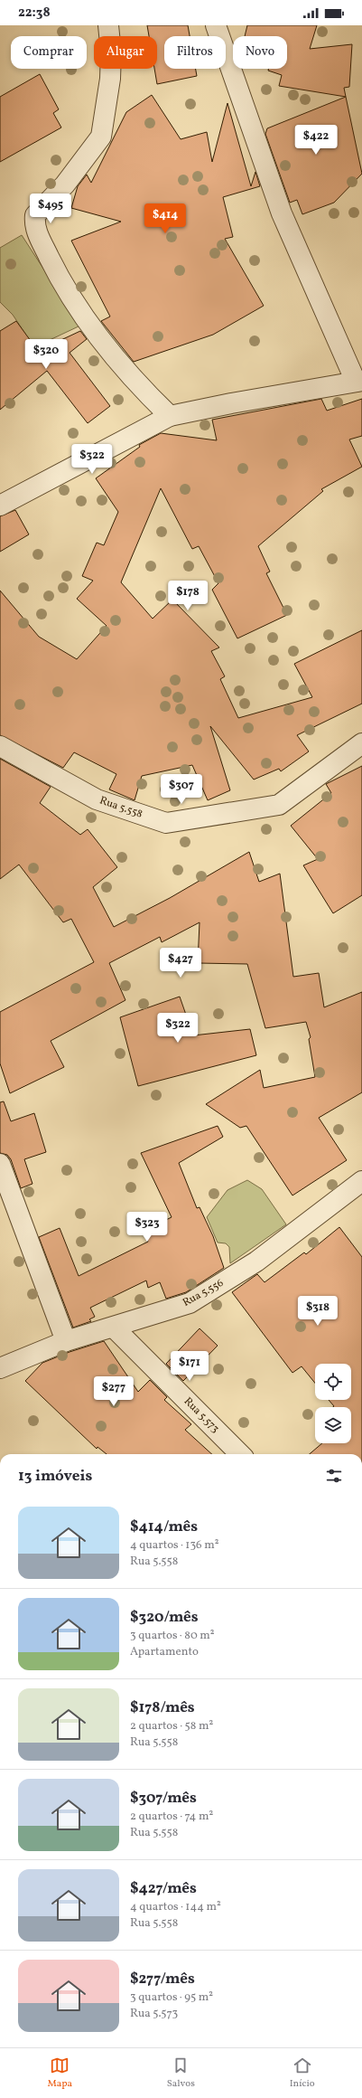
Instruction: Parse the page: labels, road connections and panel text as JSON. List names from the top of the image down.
{
  "streets": {
    "street": ["Rua 5.558", "Rua 5.556", "Rua 5.573"]
  },
  "crossings": [
    ["Rua 5.556", "Rua 5.573"]
  ],
  "page": {
    "status": "22:38",
    "chip": [
      "Comprar",
      "Alugar",
      "Filtros",
      "Novo"
    ],
    "price": [
      "$422",
      "$495",
      "$414",
      "$320",
      "$322",
      "$178",
      "$307",
      "$427",
      "$322",
      "$323",
      "$318",
      "$171",
      "$277"
    ],
    "heading": "13 imóveis",
    "list": [
      {
        "name": "$414/mês",
        "note": "4 quartos · 136 m² · Rua 5.558"
      },
      {
        "name": "$320/mês",
        "note": "3 quartos · 80 m² · Apartamento"
      },
      {
        "name": "$178/mês",
        "note": "2 quartos · 58 m² · Rua 5.558"
      },
      {
        "name": "$307/mês",
        "note": "2 quartos · 74 m² · Rua 5.558"
      },
      {
        "name": "$427/mês",
        "note": "4 quartos · 144 m² · Rua 5.558"
      },
      {
        "name": "$277/mês",
        "note": "3 quartos · 95 m² · Rua 5.573"
      }
    ],
    "tabs": ["Mapa", "Salvos", "Início"]
  }
}
